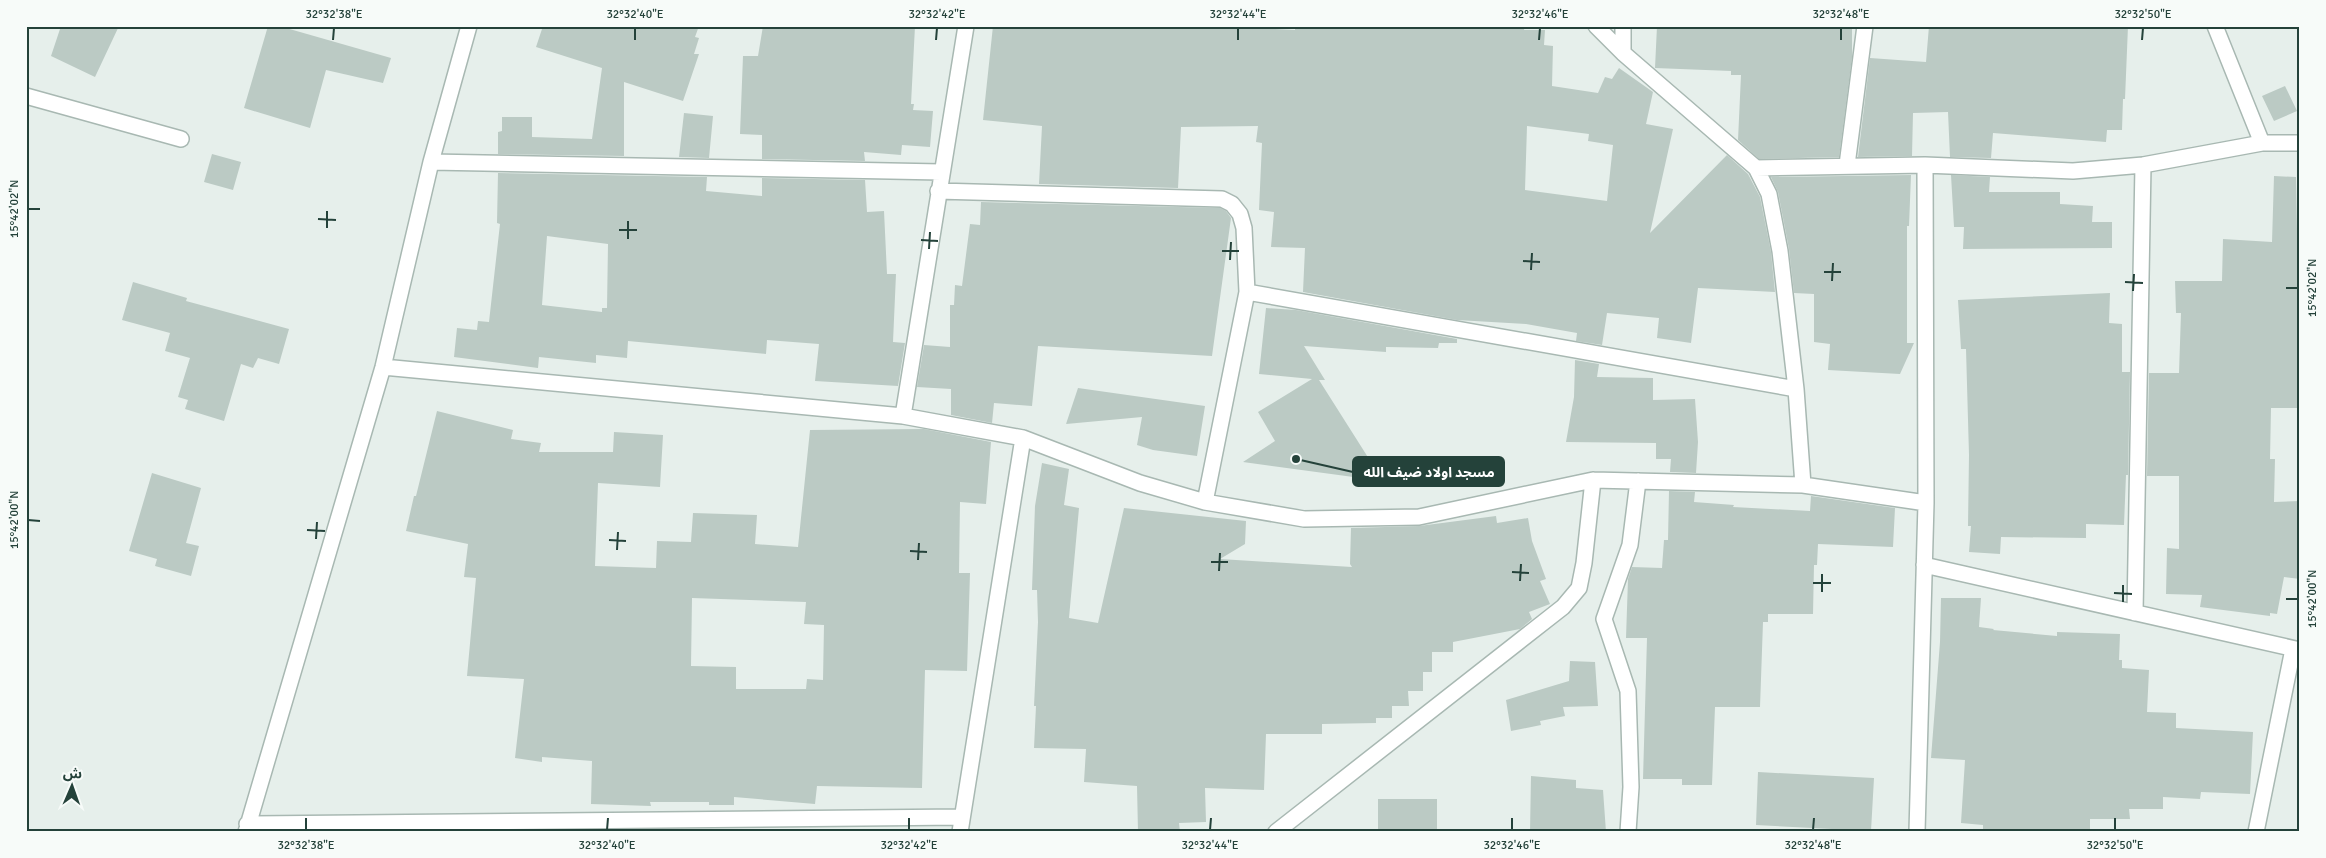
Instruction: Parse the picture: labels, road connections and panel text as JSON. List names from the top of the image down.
{
  "places": ["مسجد اولاد ضيف الله"],
  "north": "top",
  "coordinates": [
    "32°32'38\"E",
    "32°32'40\"E",
    "32°32'42\"E",
    "32°32'44\"E",
    "32°32'46\"E",
    "32°32'48\"E",
    "32°32'50\"E",
    "15°42'02\"N",
    "15°42'00\"N"
  ]
}
